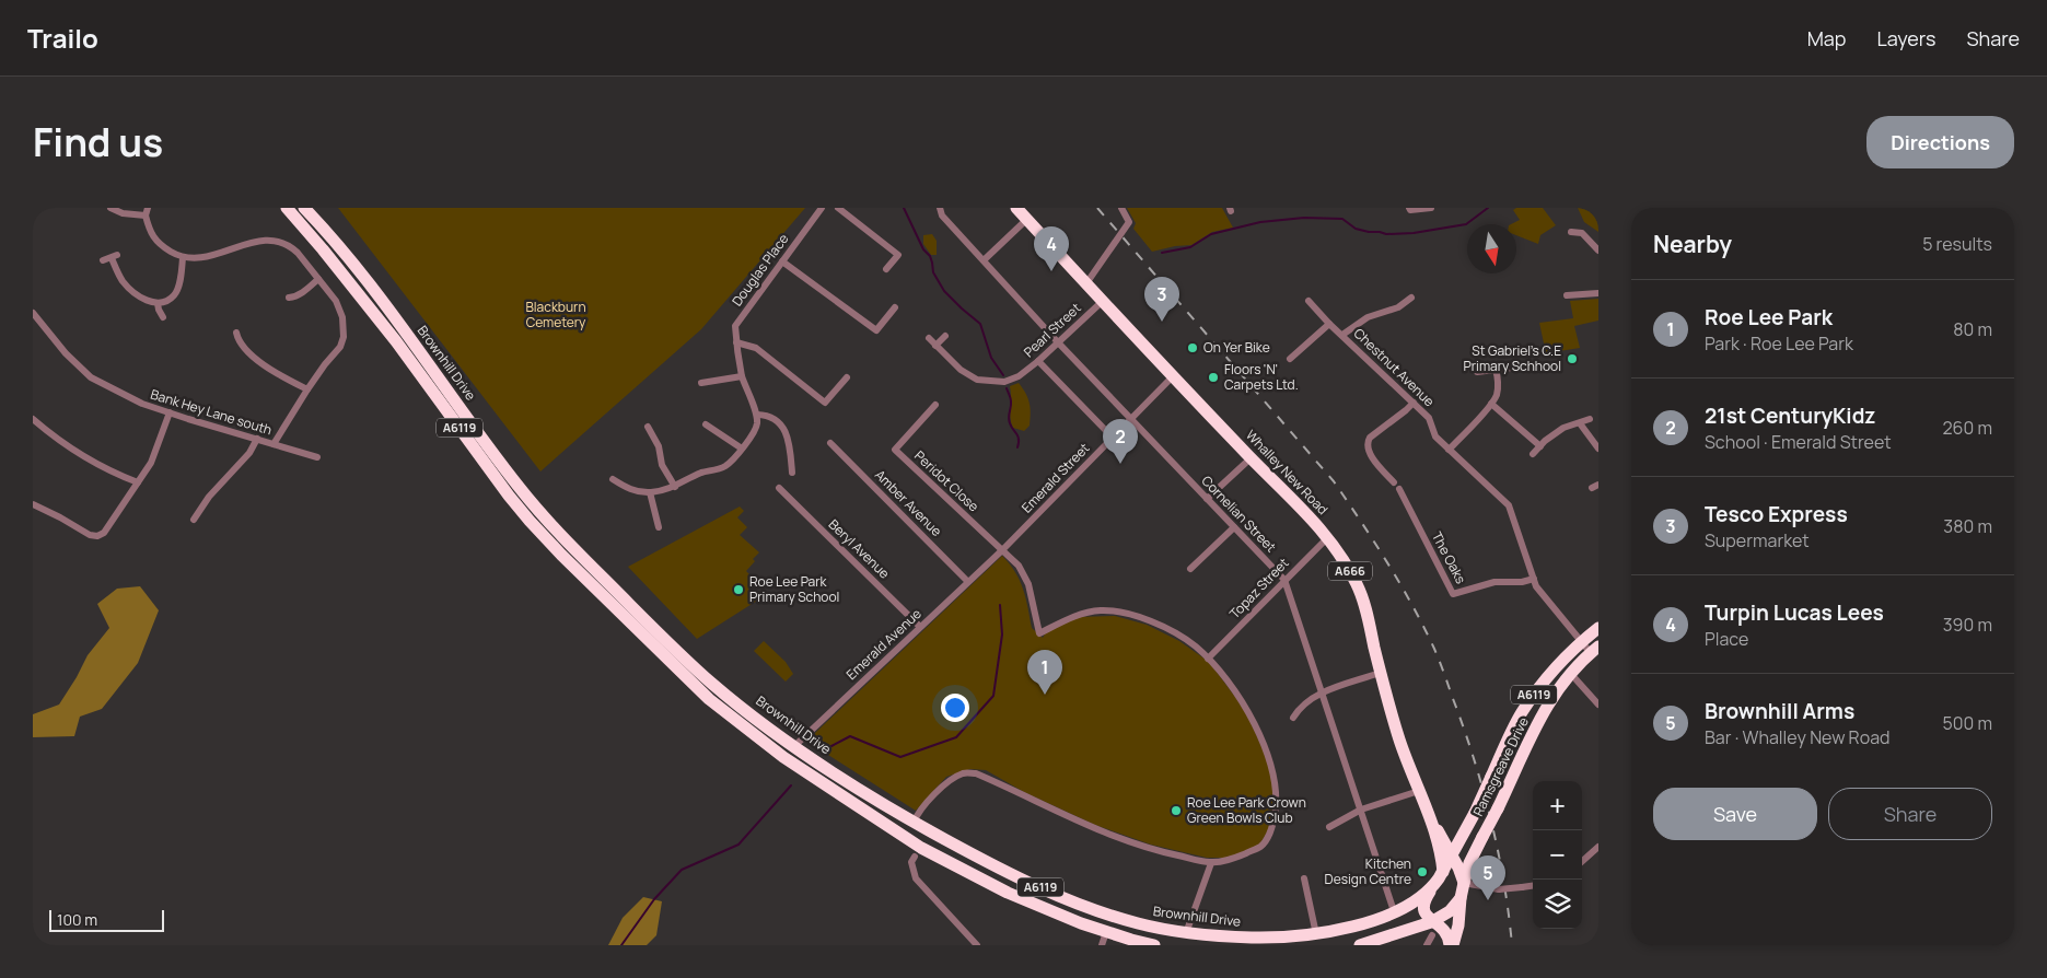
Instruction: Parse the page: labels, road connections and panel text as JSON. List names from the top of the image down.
{
  "streets": {
    "highway": [
      "Brownhill Drive",
      "A6119",
      "Whalley New Road",
      "A666",
      "Ramsgreave Drive"
    ],
    "street": [
      "Douglas Place",
      "Pearl Street",
      "Chestnut Avenue",
      "Bank Hey Lane south",
      "Emerald Street",
      "Peridot Close",
      "Amber Avenue",
      "Cornelian Street",
      "Beryl Avenue",
      "The Oaks",
      "Topaz Street",
      "Emerald Avenue"
    ]
  },
  "crossings": [
    ["Pearl Street", "Whalley New Road"],
    ["Pearl Street", "Cornelian Street"],
    ["Brownhill Drive", "A6119"],
    ["Brownhill Drive", "Whalley New Road"],
    ["Brownhill Drive", "Cornelian Street"],
    ["Brownhill Drive", "Emerald Avenue"],
    ["Chestnut Avenue", "The Oaks"],
    ["Chestnut Avenue", "Ramsgreave Drive"],
    ["A6119", "Whalley New Road"],
    ["A6119", "Ramsgreave Drive"],
    ["Whalley New Road", "Emerald Street"],
    ["Whalley New Road", "Topaz Street"],
    ["Whalley New Road", "Ramsgreave Drive"],
    ["Emerald Street", "Peridot Close"],
    ["Emerald Street", "Cornelian Street"],
    ["Emerald Street", "Emerald Avenue"],
    ["Peridot Close", "Emerald Avenue"],
    ["Amber Avenue", "Emerald Avenue"],
    ["Cornelian Street", "Topaz Street"],
    ["Beryl Avenue", "Emerald Avenue"]
  ],
  "parks": ["Blackburn Cemetery"],
  "places": [
    "On Yer Bike",
    "St Gabriel's C.E Primary Schhool",
    "Floors 'N' Carpets Ltd.",
    "Roe Lee Park Primary School",
    "Roe Lee Park Crown Green Bowls Club",
    "Kitchen Design Centre"
  ],
  "scale_bar": "100 m",
  "north": "bottom",
  "page": {
    "header": "Trailo",
    "nav": ["Map", "Layers", "Share"],
    "title": "Find us",
    "buttons": [
      "Directions",
      ["Save", "Share"]
    ],
    "heading": ["Nearby", "5 results"],
    "pins": [
      "4",
      "3",
      "2",
      "1",
      "5"
    ],
    "list": [
      {
        "mark": "1",
        "name": "Roe Lee Park",
        "note": "Park · Roe Lee Park",
        "value": "80 m"
      },
      {
        "mark": "2",
        "name": "21st CenturyKidz",
        "note": "School · Emerald Street",
        "value": "260 m"
      },
      {
        "mark": "3",
        "name": "Tesco Express",
        "note": "Supermarket",
        "value": "380 m"
      },
      {
        "mark": "4",
        "name": "Turpin Lucas Lees",
        "note": "Place",
        "value": "390 m"
      },
      {
        "mark": "5",
        "name": "Brownhill Arms",
        "note": "Bar · Whalley New Road",
        "value": "500 m"
      }
    ],
    "map_buttons": ["+", "−"],
    "scale": "100 m"
  }
}
